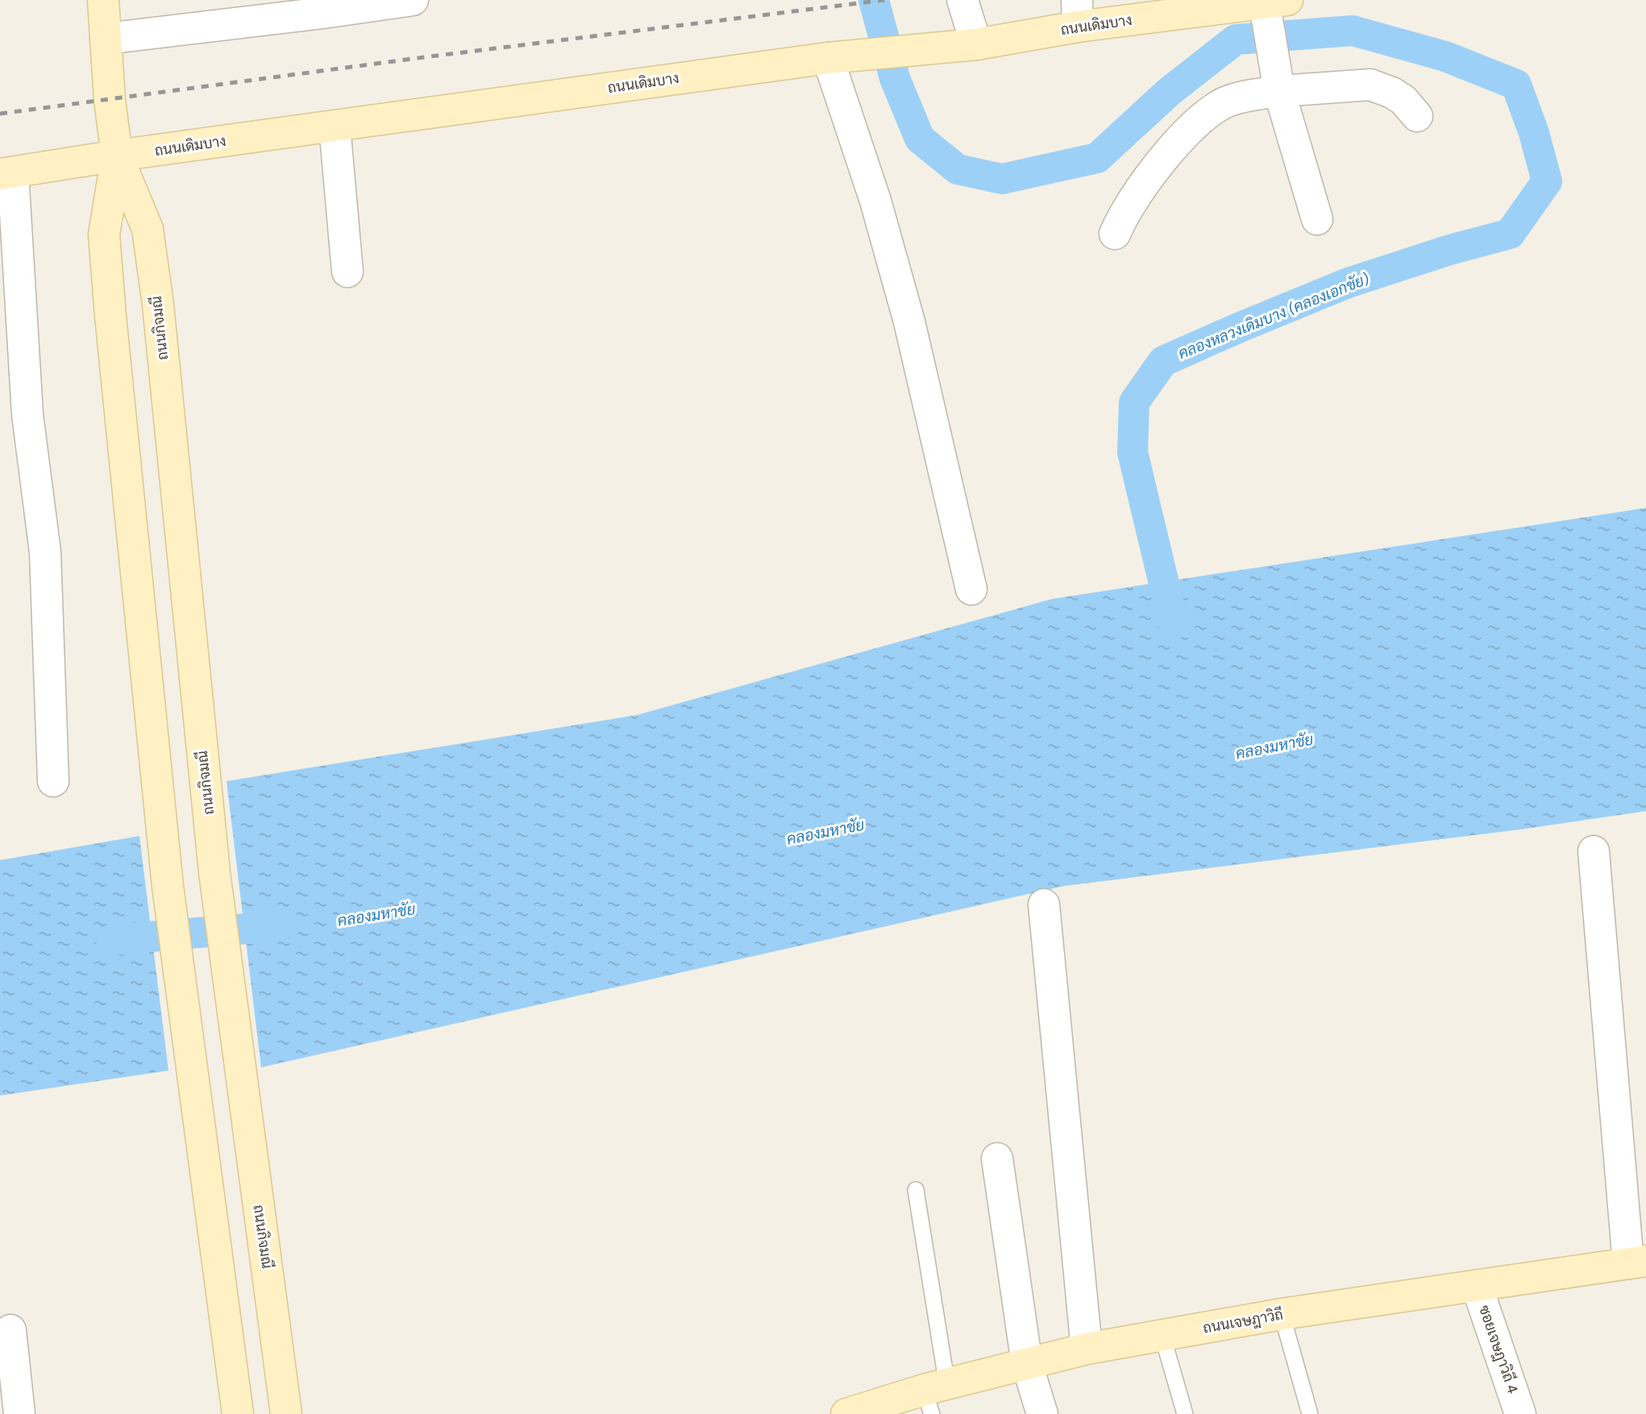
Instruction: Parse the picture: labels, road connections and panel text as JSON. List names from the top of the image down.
{
  "streets": {
    "main road": ["ถนนเดิมบาง", "ถนนกิจมณี", "ถนนเจษฎาวิถี"],
    "street": ["ซอยเจษฎาวิถี 4"]
  },
  "crossings": [
    ["ถนนเดิมบาง", "ถนนกิจมณี"],
    ["ถนนเจษฎาวิถี", "ซอยเจษฎาวิถี 4"]
  ],
  "water": ["คลองหลวงเดิมบาง (คลองเอกชัย)", "คลองมหาชัย"]
}
